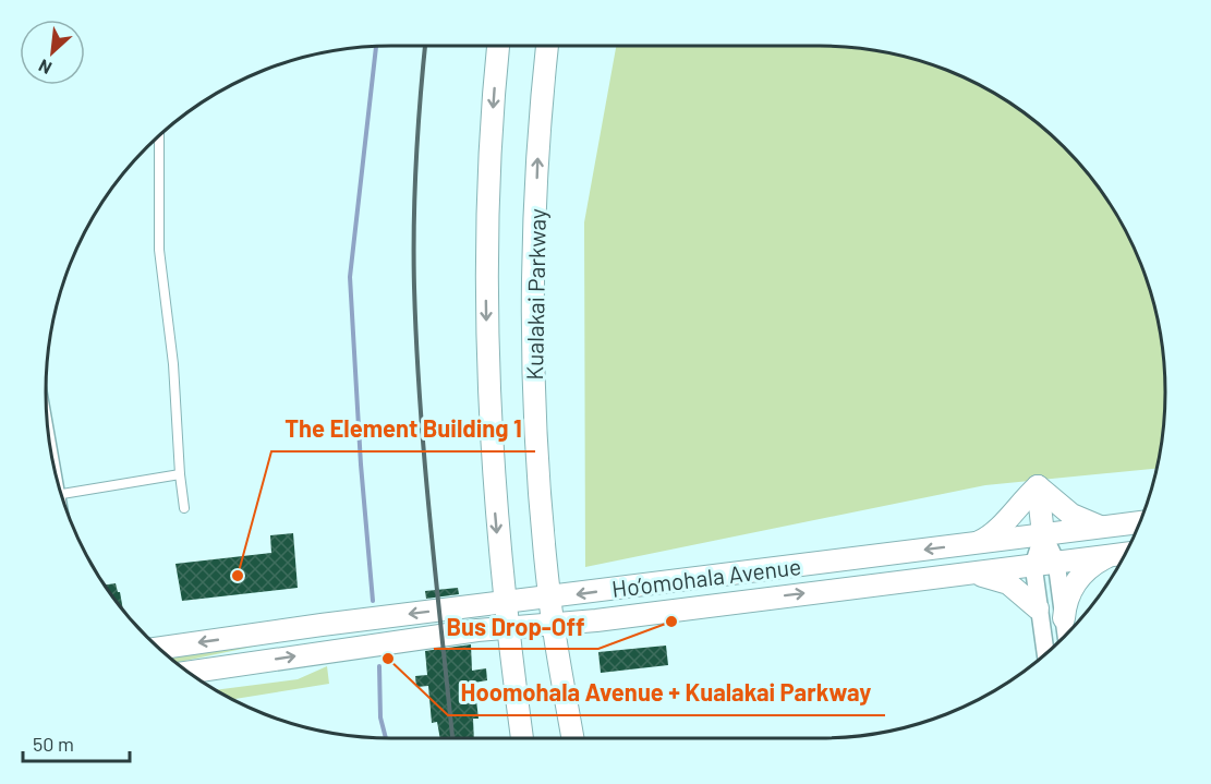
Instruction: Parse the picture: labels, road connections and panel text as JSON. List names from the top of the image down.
{
  "streets": {
    "main road": ["Kualakai Parkway", "Ho’omohala Avenue"]
  },
  "crossings": [
    ["Kualakai Parkway", "Ho’omohala Avenue"]
  ],
  "places": ["The Element Building 1", "Bus Drop-Off", "Hoomohala Avenue + Kualakai Parkway"],
  "scale_bar": "50 m",
  "north": "bottom left"
}
